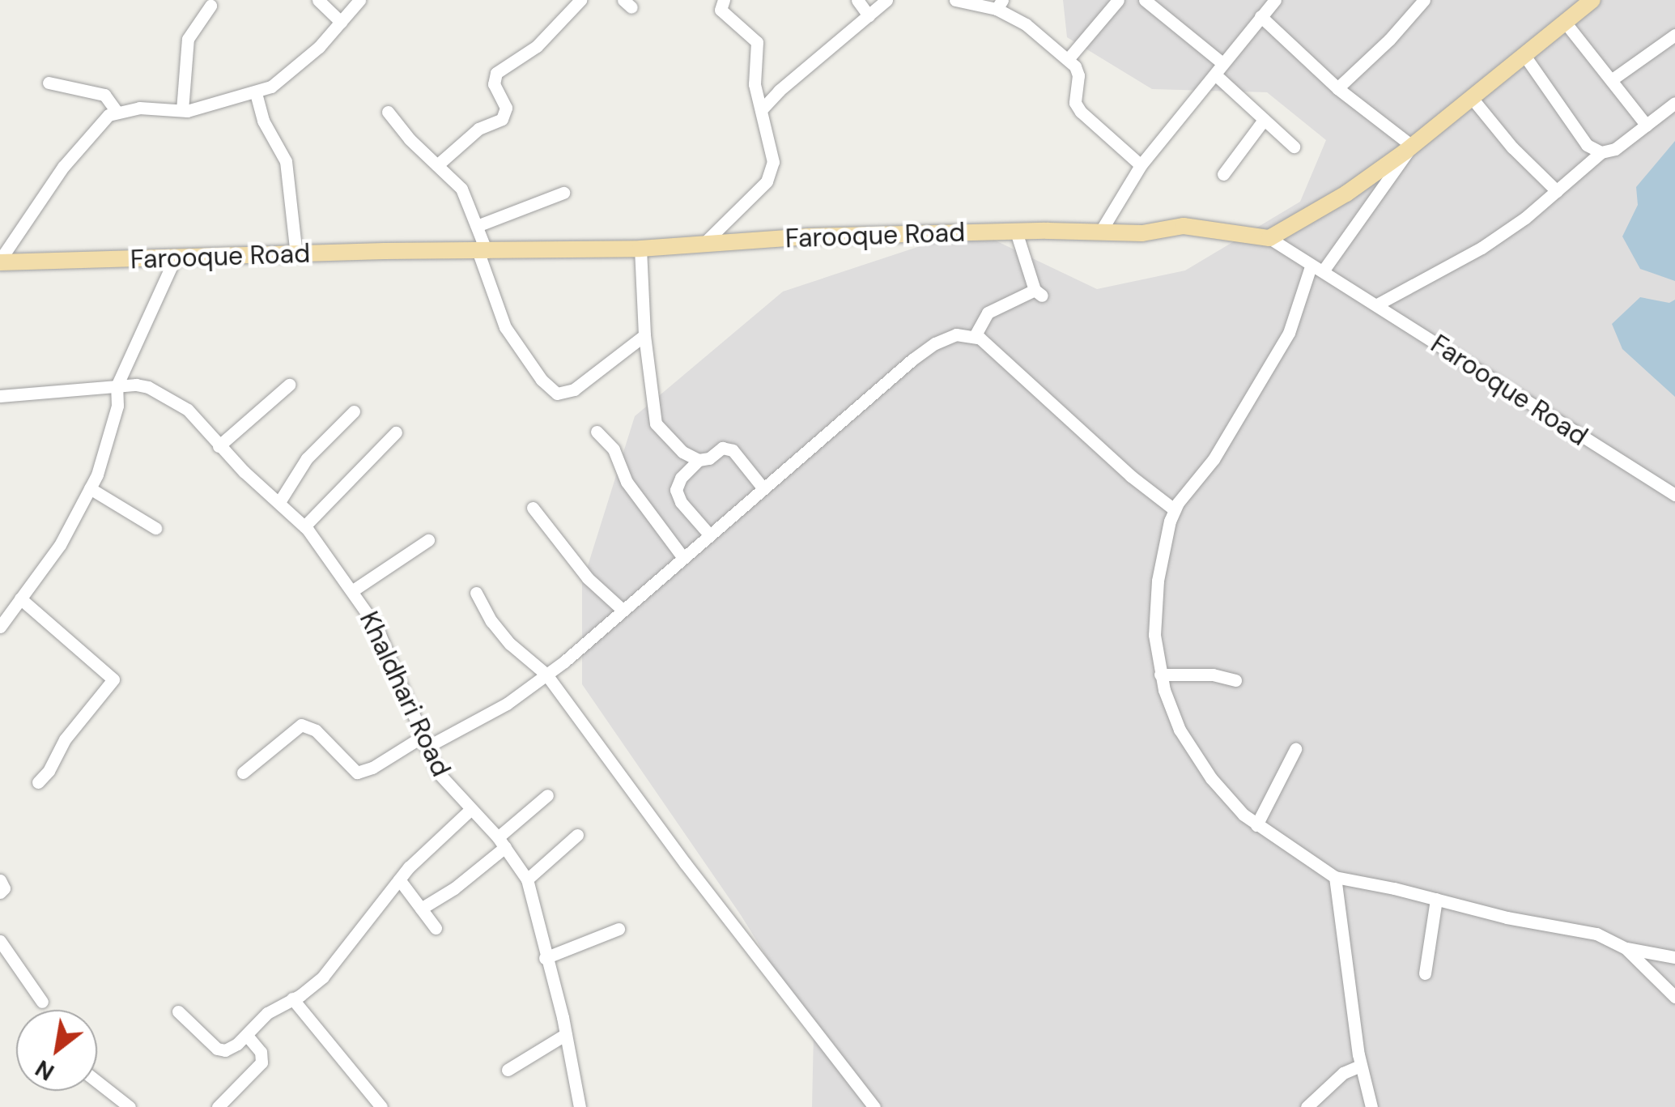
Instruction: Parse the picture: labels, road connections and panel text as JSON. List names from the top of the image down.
{
  "streets": {
    "main road": ["Farooque Road"],
    "street": ["Khaldhari Road"]
  },
  "north": "bottom left"
}
